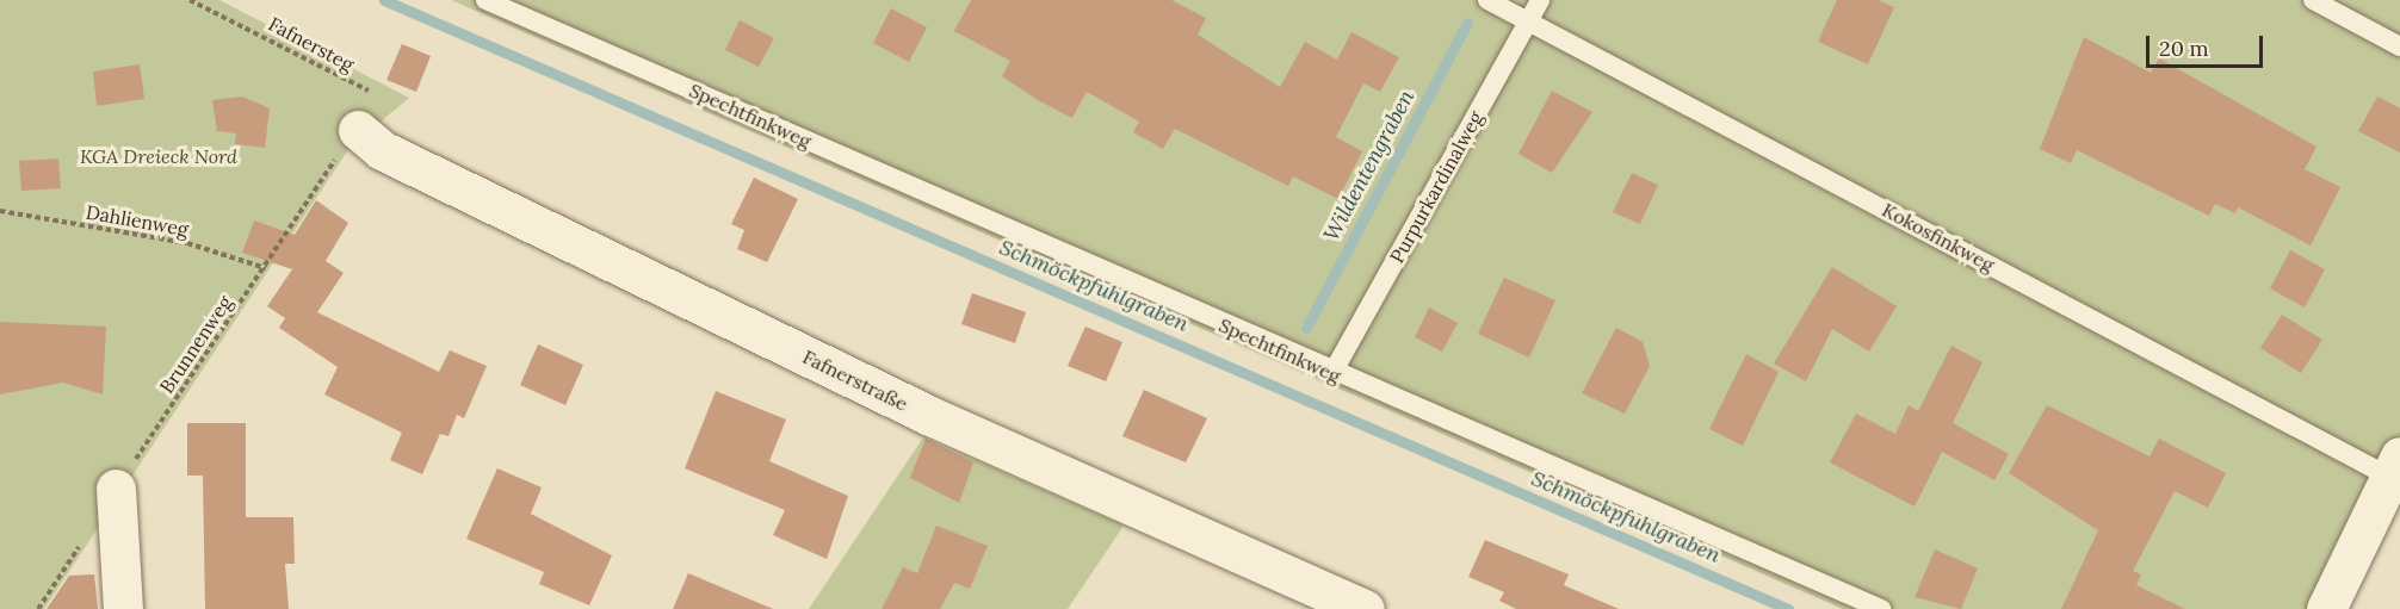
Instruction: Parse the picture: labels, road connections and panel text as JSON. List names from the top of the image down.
{
  "streets": {
    "street": ["Fafnerstraße"],
    "lane": ["Spechtfinkweg", "Purpurkardinalweg", "Kokosfinkweg"],
    "path": ["Fafnersteg", "Dahlienweg", "Brunnenweg"]
  },
  "crossings": [
    ["Fafnersteg", "Brunnenweg"],
    ["Spechtfinkweg", "Purpurkardinalweg"],
    ["Purpurkardinalweg", "Kokosfinkweg"],
    ["Dahlienweg", "Brunnenweg"],
    ["Brunnenweg", "Fafnerstraße"]
  ],
  "water": ["Wildentengraben", "Schmöckpfuhlgraben"],
  "parks": ["KGA Dreieck Nord"],
  "scale_bar": "20 m"
}
